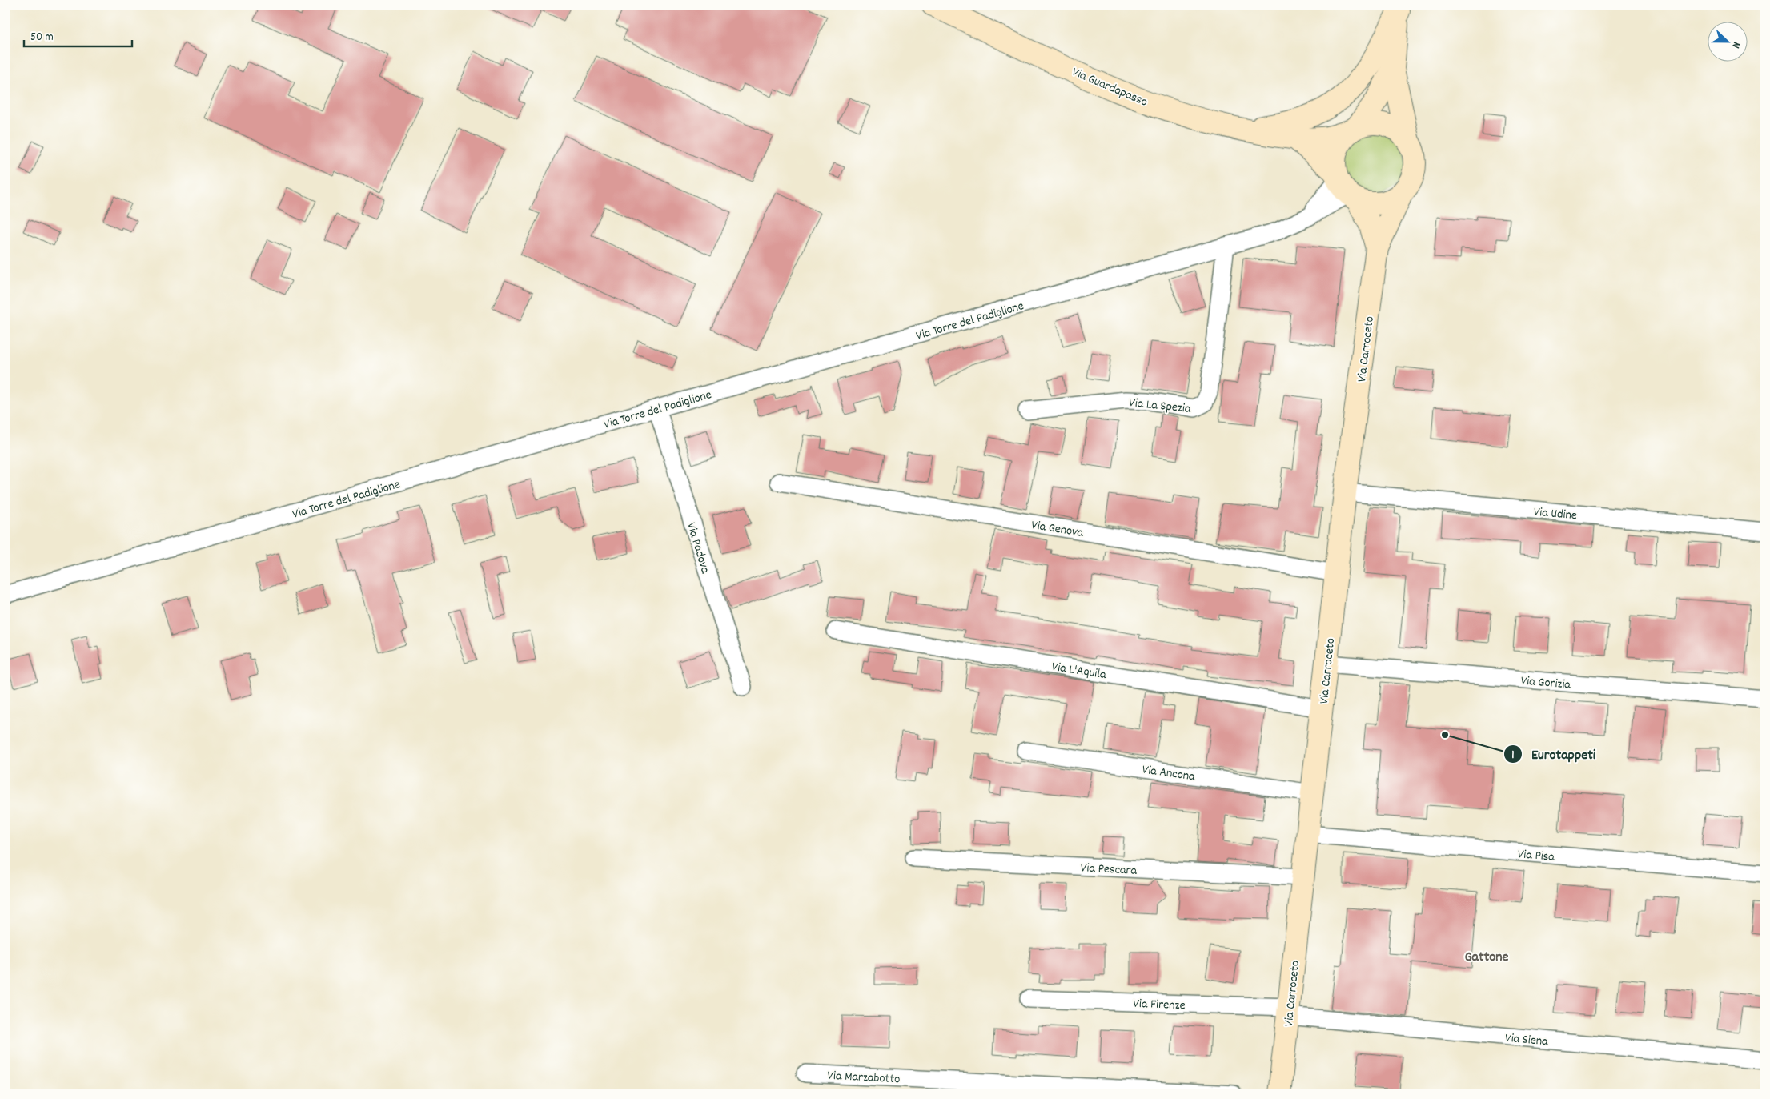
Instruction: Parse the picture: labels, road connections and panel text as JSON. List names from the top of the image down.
{
  "streets": {
    "street": [
      "Via Guardapasso",
      "Via Torre del Padiglione",
      "Via Carroceto",
      "Via La Spezia",
      "Via Udine",
      "Via Genova",
      "Via Padova",
      "Via L'Aquila",
      "Via Gorizia",
      "Via Ancona",
      "Via Pisa",
      "Via Pescara",
      "Via Firenze",
      "Via Siena",
      "Via Marzabotto"
    ]
  },
  "crossings": [
    ["Via Guardapasso", "Via Torre del Padiglione"],
    ["Via Guardapasso", "Via Carroceto"],
    ["Via Torre del Padiglione", "Via Carroceto"],
    ["Via Torre del Padiglione", "Via La Spezia"],
    ["Via Torre del Padiglione", "Via Padova"],
    ["Via Carroceto", "Via Udine"],
    ["Via Carroceto", "Via Genova"],
    ["Via Carroceto", "Via L'Aquila"],
    ["Via Carroceto", "Via Gorizia"],
    ["Via Carroceto", "Via Ancona"],
    ["Via Carroceto", "Via Pisa"],
    ["Via Carroceto", "Via Pescara"],
    ["Via Carroceto", "Via Firenze"],
    ["Via Carroceto", "Via Siena"],
    ["Via Firenze", "Via Siena"]
  ],
  "districts": ["Gattone"],
  "places": ["Eurotappeti"],
  "scale_bar": "50 m",
  "north": "right"
}
